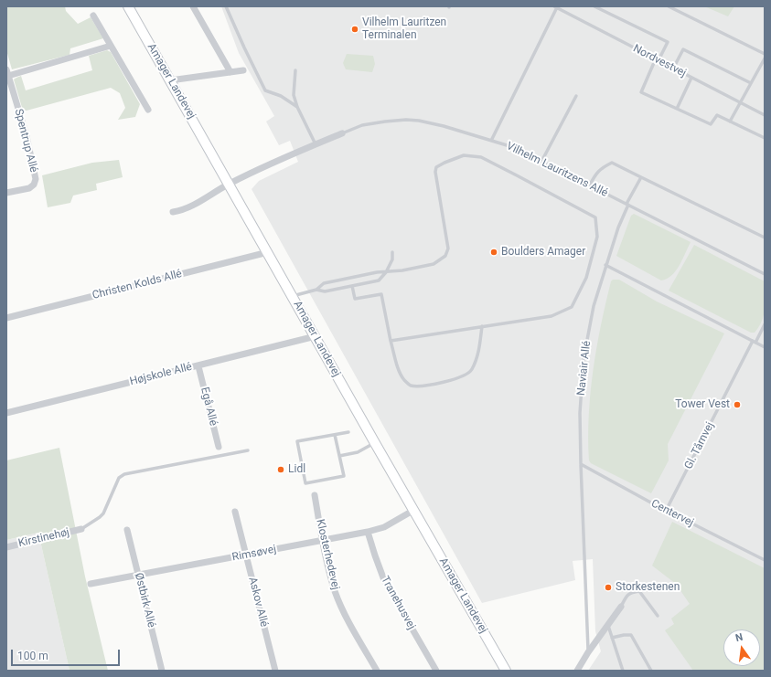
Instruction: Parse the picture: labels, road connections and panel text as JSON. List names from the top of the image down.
{
  "streets": {
    "street": [
      "Amager Landevej",
      "Spentrup Allé",
      "Vilhelm Lauritzens Allé",
      "Christen Kolds Allé",
      "Højskole Allé",
      "Egå Allé",
      "Kirstinehøj",
      "Rimsøvej",
      "Klosterhedevej",
      "Østbirk Allé",
      "Askov Allé",
      "Tranehusvej"
    ],
    "lane": [
      "Nordvestvej",
      "Naviair Allé",
      "Gl. Tårnvej",
      "Centervej"
    ]
  },
  "crossings": [
    ["Amager Landevej", "Vilhelm Lauritzens Allé"],
    ["Amager Landevej", "Christen Kolds Allé"],
    ["Amager Landevej", "Højskole Allé"],
    ["Amager Landevej", "Rimsøvej"],
    ["Vilhelm Lauritzens Allé", "Naviair Allé"],
    ["Naviair Allé", "Centervej"],
    ["Højskole Allé", "Egå Allé"],
    ["Gl. Tårnvej", "Centervej"],
    ["Rimsøvej", "Klosterhedevej"],
    ["Rimsøvej", "Østbirk Allé"],
    ["Rimsøvej", "Askov Allé"],
    ["Rimsøvej", "Tranehusvej"]
  ],
  "places": [
    "Vilhelm Lauritzen Terminalen",
    "Boulders Amager",
    "Tower Vest",
    "Lidl",
    "Storkestenen"
  ],
  "scale_bar": "100 m",
  "north": "top"
}
